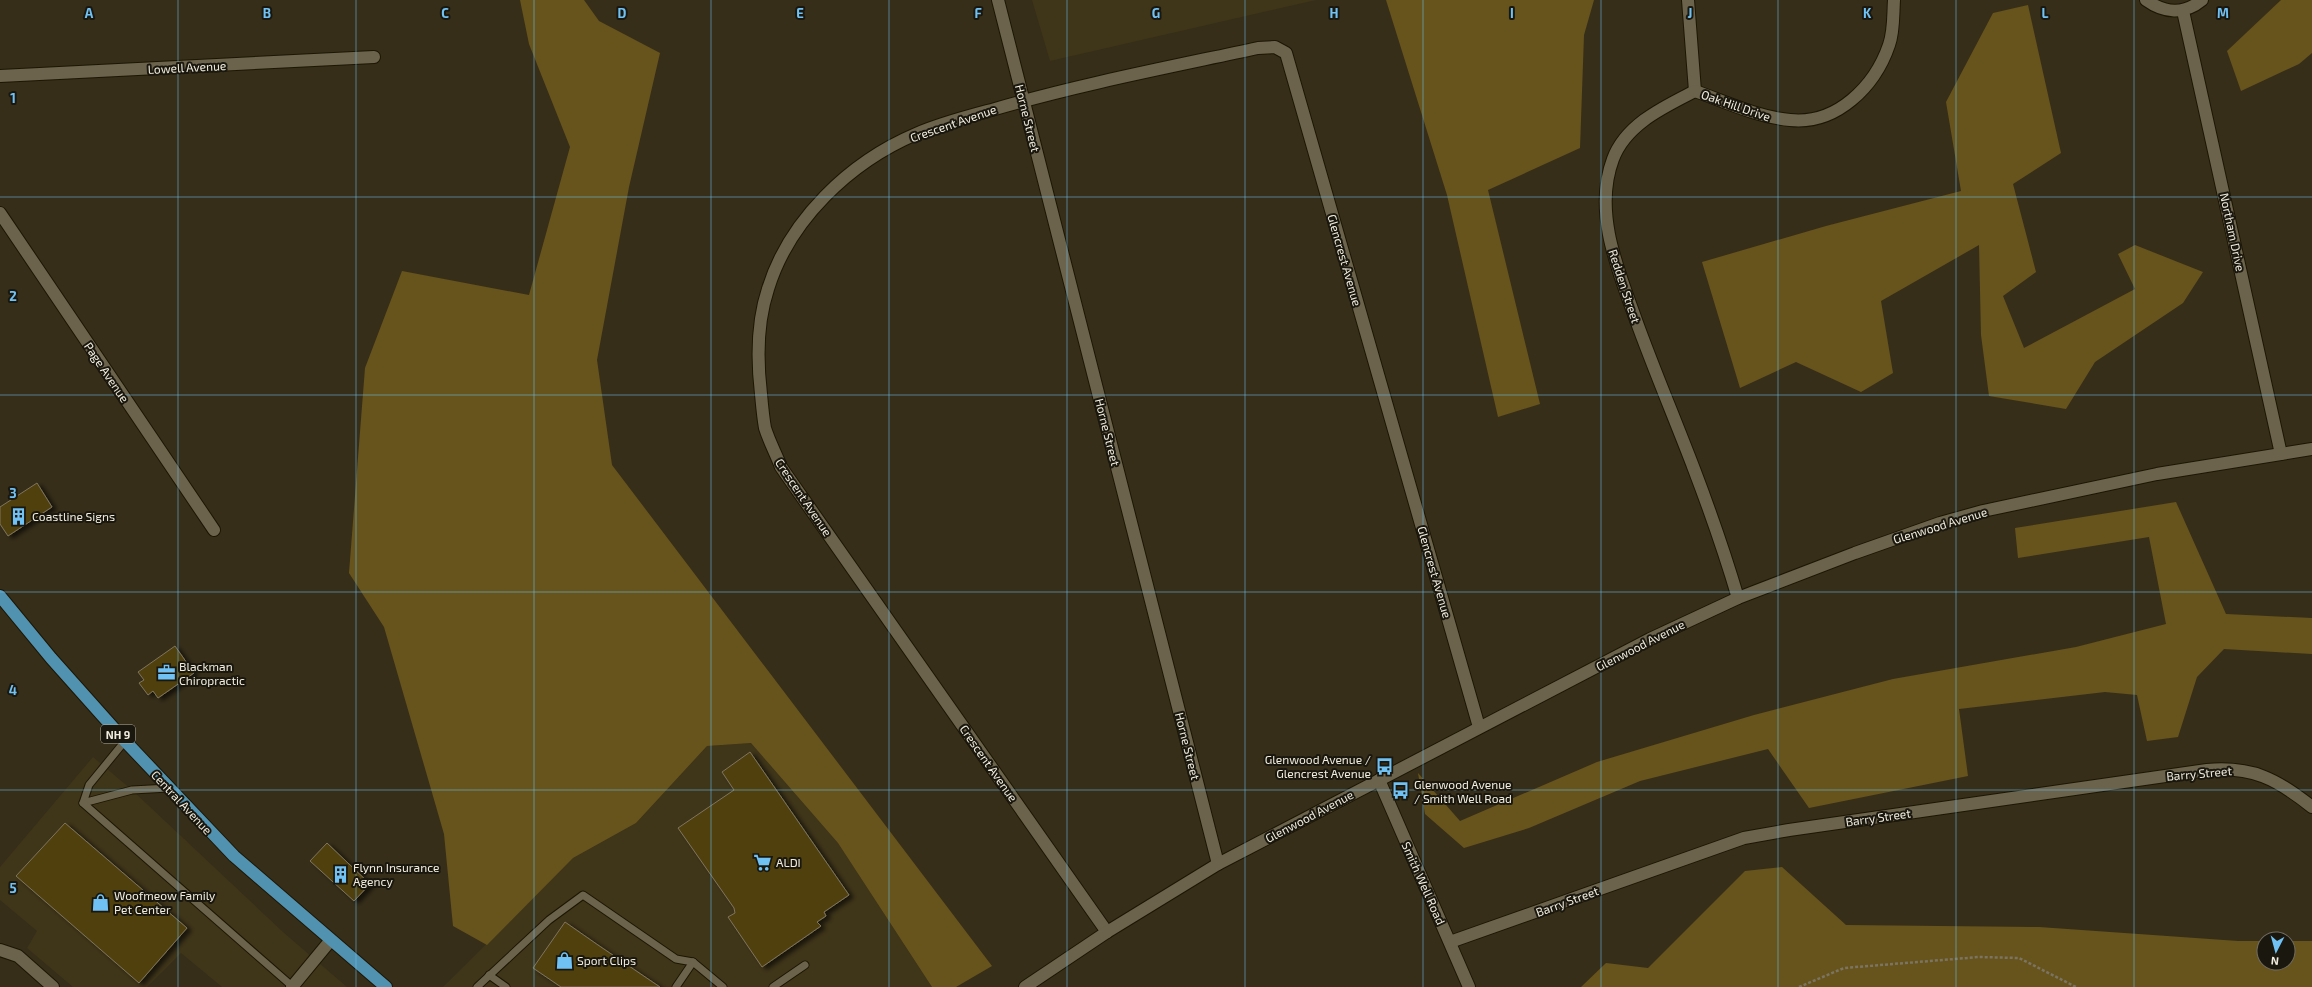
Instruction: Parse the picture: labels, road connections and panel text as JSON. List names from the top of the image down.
{
  "streets": {
    "main road": ["NH 9", "Central Avenue"],
    "street": [
      "Lowell Avenue",
      "Oak Hill Drive",
      "Horne Street",
      "Crescent Avenue",
      "Northam Drive",
      "Glencrest Avenue",
      "Redden Street",
      "Page Avenue",
      "Glenwood Avenue",
      "Barry Street",
      "Smith Well Road"
    ]
  },
  "crossings": [
    ["Oak Hill Drive", "Redden Street"],
    ["Horne Street", "Crescent Avenue"],
    ["Horne Street", "Glencrest Avenue"],
    ["Horne Street", "Glenwood Avenue"],
    ["Crescent Avenue", "Glencrest Avenue"],
    ["Crescent Avenue", "Glenwood Avenue"],
    ["Northam Drive", "Glenwood Avenue"],
    ["Glencrest Avenue", "Glenwood Avenue"],
    ["Redden Street", "Glenwood Avenue"],
    ["Glenwood Avenue", "Smith Well Road"],
    ["Barry Street", "Smith Well Road"]
  ],
  "places": {
    "building": ["Coastline Signs", "Flynn Insurance Agency"],
    "office": ["Blackman Chiropractic"],
    "bus stop": ["Glenwood Avenue / Glencrest Avenue", "Glenwood Avenue / Smith Well Road"],
    "supermarket": ["ALDI"],
    "shop": ["Woofmeow Family Pet Center", "Sport Clips"]
  },
  "north": "bottom",
  "grid": {
    "columns": [
      "A",
      "B",
      "C",
      "D",
      "E",
      "F",
      "G",
      "H",
      "I",
      "J",
      "K",
      "L",
      "M"
    ],
    "rows": [
      "1",
      "2",
      "3",
      "4",
      "5"
    ]
  }
}
